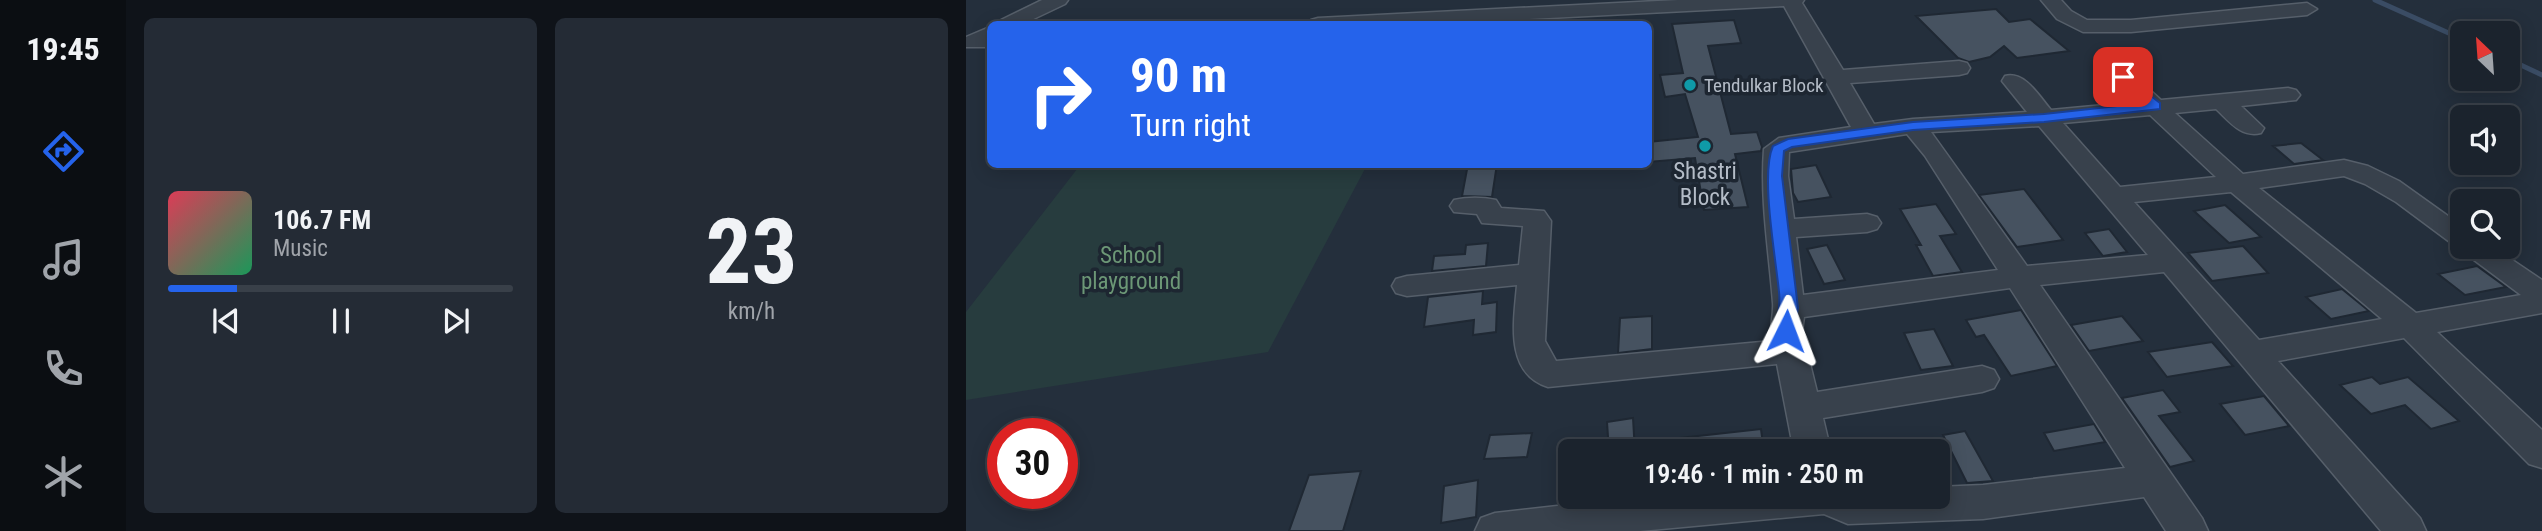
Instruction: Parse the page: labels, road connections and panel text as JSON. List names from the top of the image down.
{
  "parks": ["School playground"],
  "places": ["Tendulkar Block", "Shastri Block"],
  "north": "top left",
  "page": {
    "tabs": "19:45",
    "tile": ["23", "km/h"],
    "turn": ["90 m", "Turn right"],
    "song": ["106.7 FM", "Music"],
    "limit": "30",
    "trip": "19:46 · 1 min · 250 m"
  }
}
